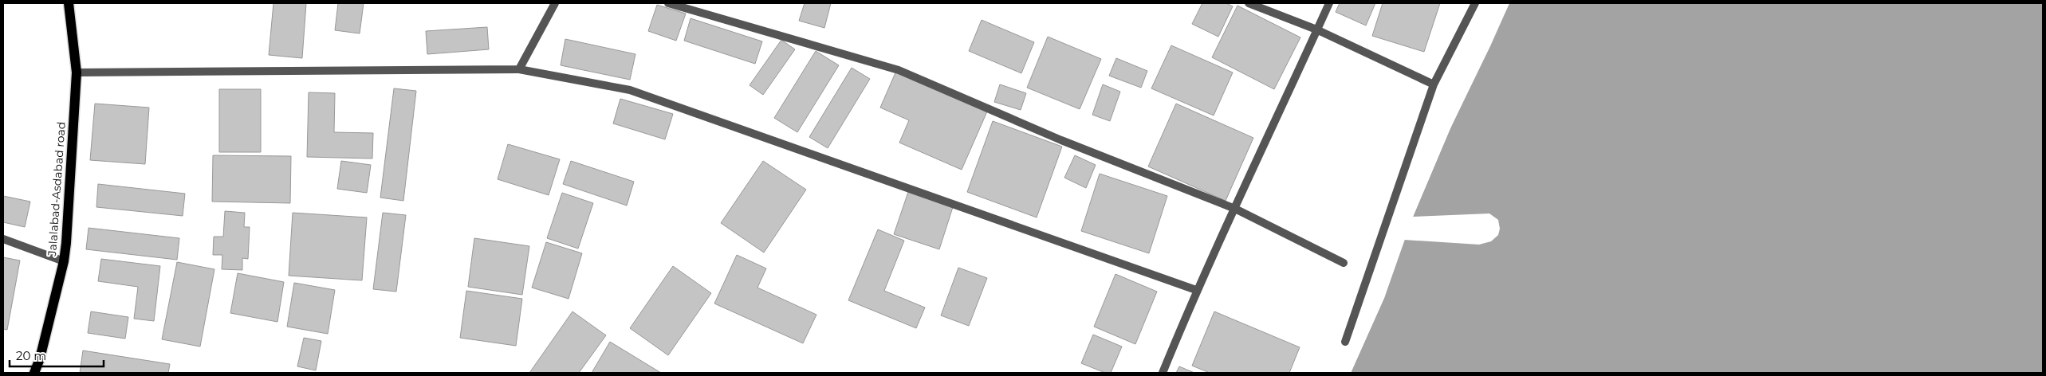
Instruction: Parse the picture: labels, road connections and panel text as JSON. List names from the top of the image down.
{
  "streets": {
    "main road": ["Jalalabad-Asdabad road"]
  },
  "scale_bar": "20 m"
}
